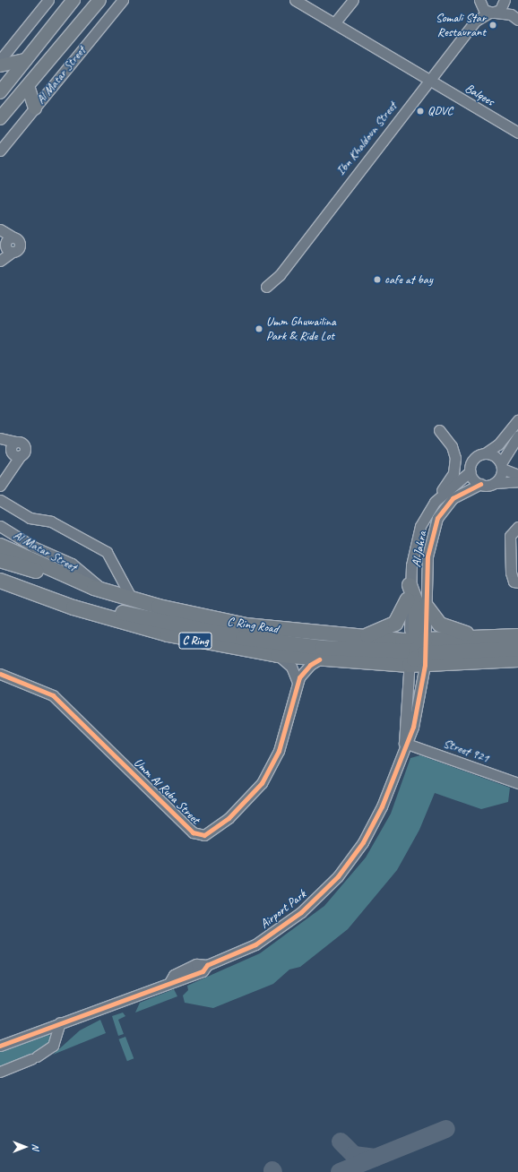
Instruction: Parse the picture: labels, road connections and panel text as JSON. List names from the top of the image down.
{
  "streets": {
    "highway": ["C Ring Road", "C Ring"],
    "main road": ["Al Matar Street"],
    "street": [
      "Balqees",
      "Ibn Khaldoun Street",
      "Al Jahra",
      "Street 921",
      "Umm Al Ruba Street",
      "Airport Park"
    ]
  },
  "crossings": [
    ["Al Matar Street", "C Ring Road"],
    ["Balqees", "Ibn Khaldoun Street"],
    ["Al Jahra", "C Ring Road"],
    ["Al Jahra", "Airport Park"],
    ["C Ring Road", "Umm Al Ruba Street"],
    ["C Ring Road", "Airport Park"],
    ["Street 921", "Airport Park"]
  ],
  "places": [
    "Somali Star Restaurant",
    "QDVC",
    "cafe at bay",
    "Umm Ghuwailina Park & Ride Lot"
  ],
  "north": "right"
}
